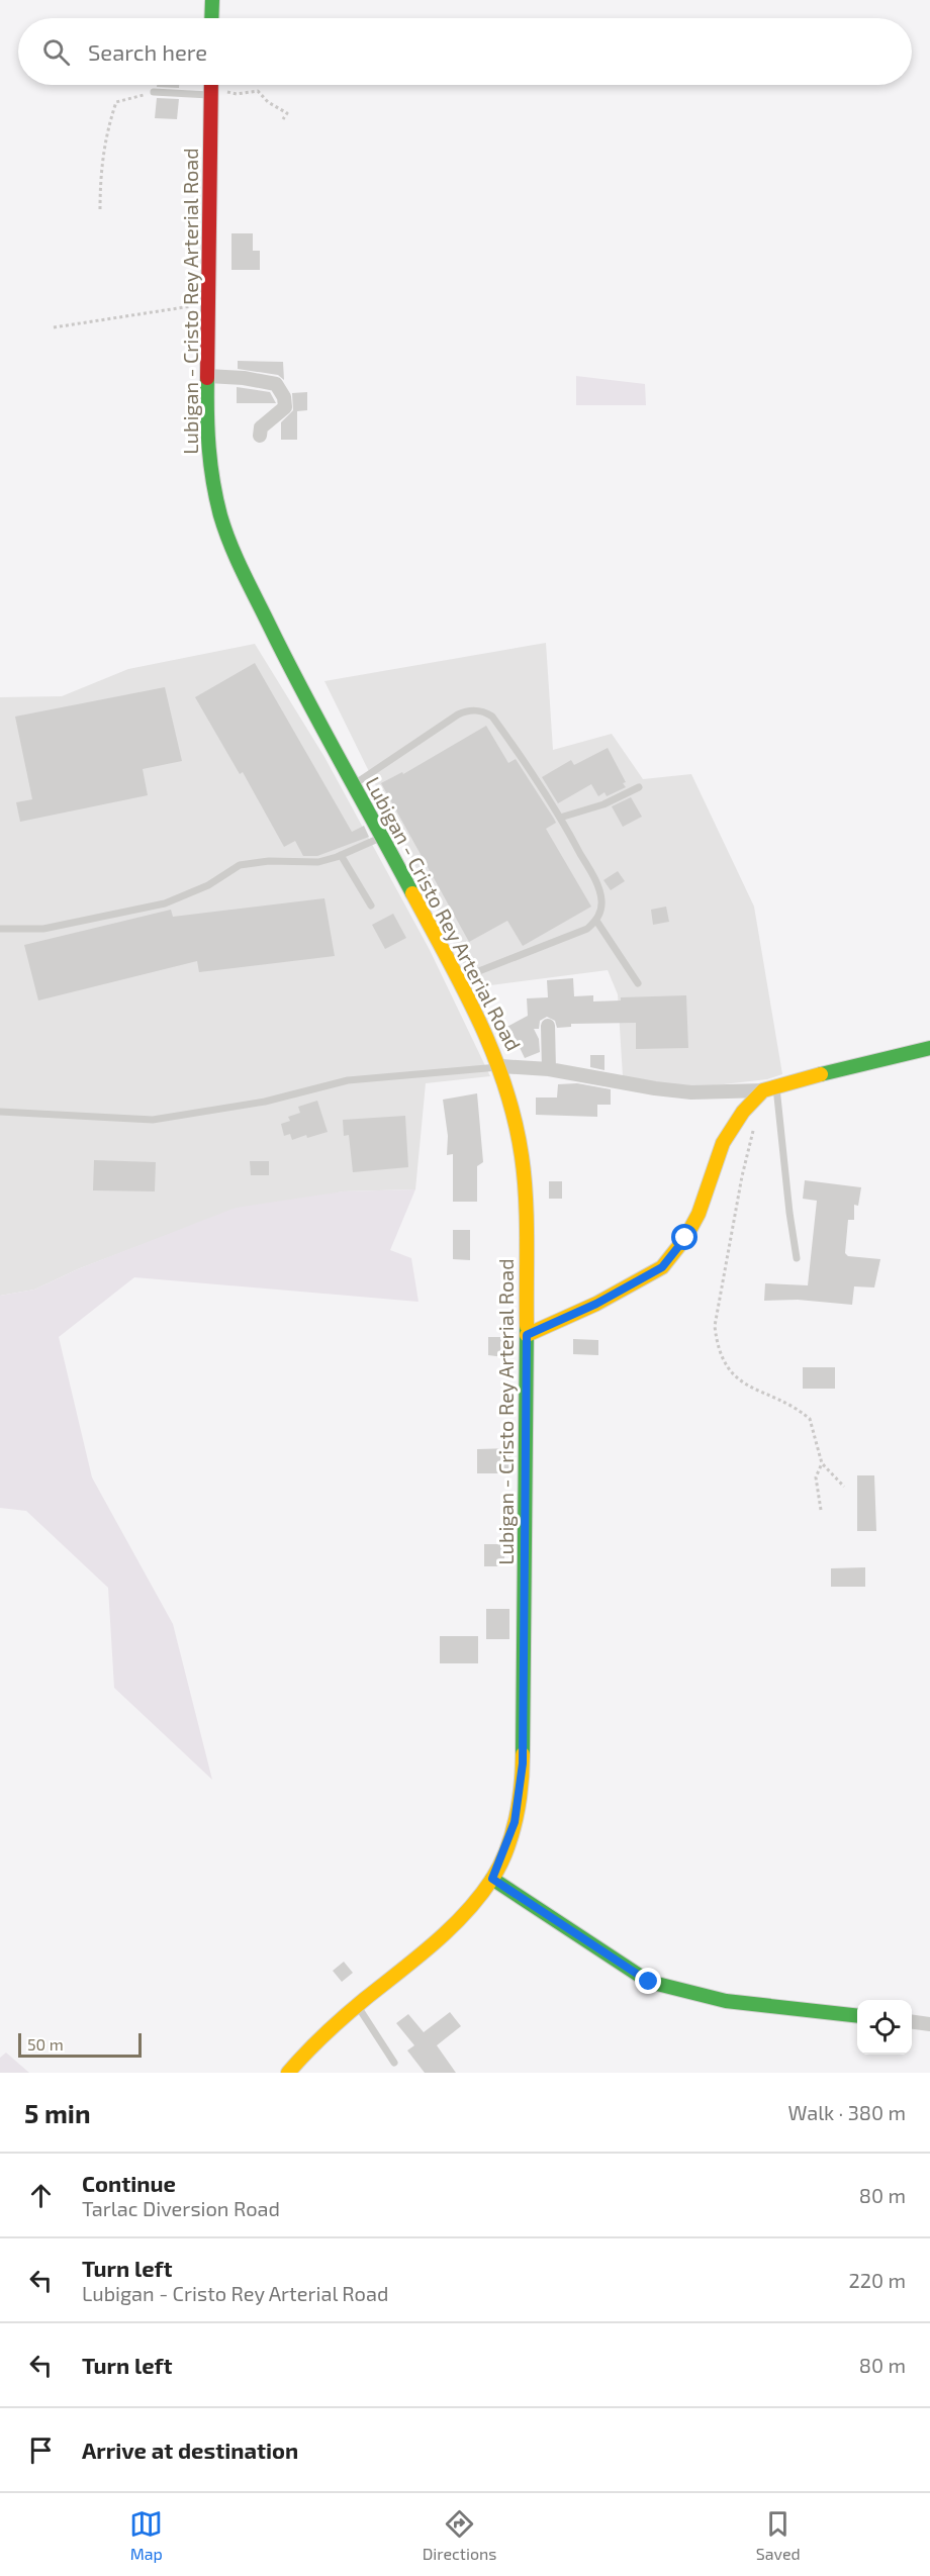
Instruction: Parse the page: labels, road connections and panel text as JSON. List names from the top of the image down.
{
  "streets": {
    "main road": ["Lubigan - Cristo Rey Arterial Road"]
  },
  "scale_bar": "50 m",
  "page": {
    "search": "Search here",
    "scale": "50 m",
    "heading": ["5 min", "Walk · 380 m"],
    "list": [
      ["Continue", "Tarlac Diversion Road", "80 m"],
      ["Turn left", "Lubigan - Cristo Rey Arterial Road", "220 m"],
      ["Turn left", "80 m"],
      "Arrive at destination"
    ],
    "nav": ["Map", "Directions", "Saved"]
  }
}
